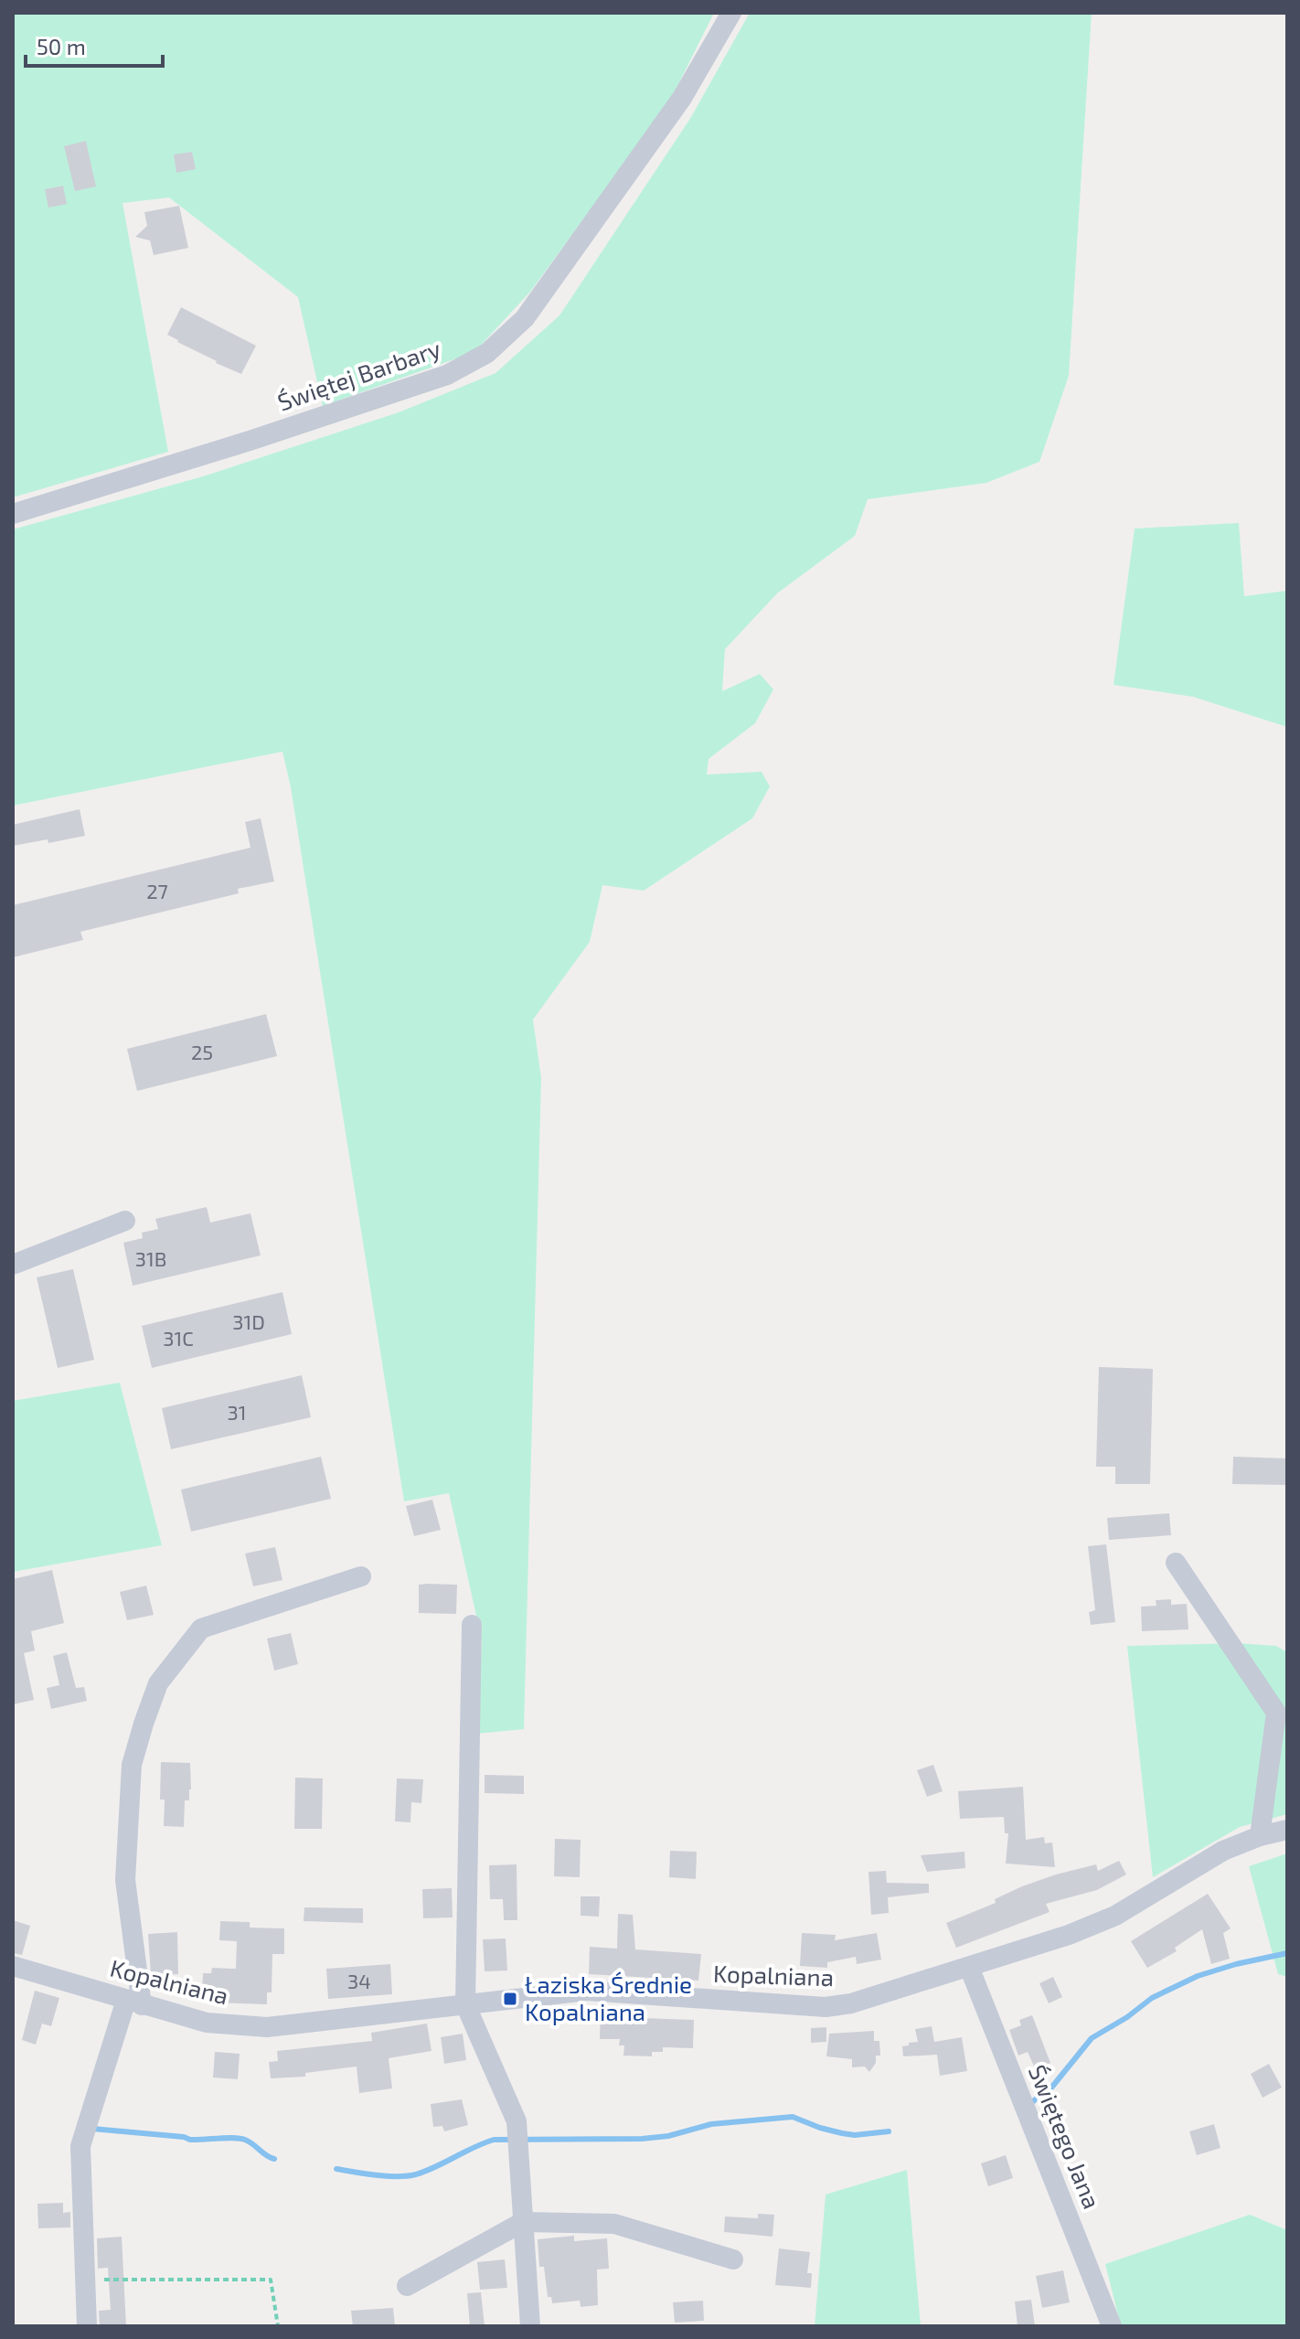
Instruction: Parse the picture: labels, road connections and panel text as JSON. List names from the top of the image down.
{
  "streets": {
    "street": ["Świętej Barbary", "Kopalniana", "Świętego Jana"]
  },
  "crossings": [
    ["Kopalniana", "Świętego Jana"]
  ],
  "places": {
    "transit": ["Łaziska Średnie Kopalniana"]
  },
  "house_numbers": [
    "27",
    "25",
    "31B",
    "31D",
    "31C",
    "31",
    "34"
  ],
  "scale_bar": "50 m"
}
